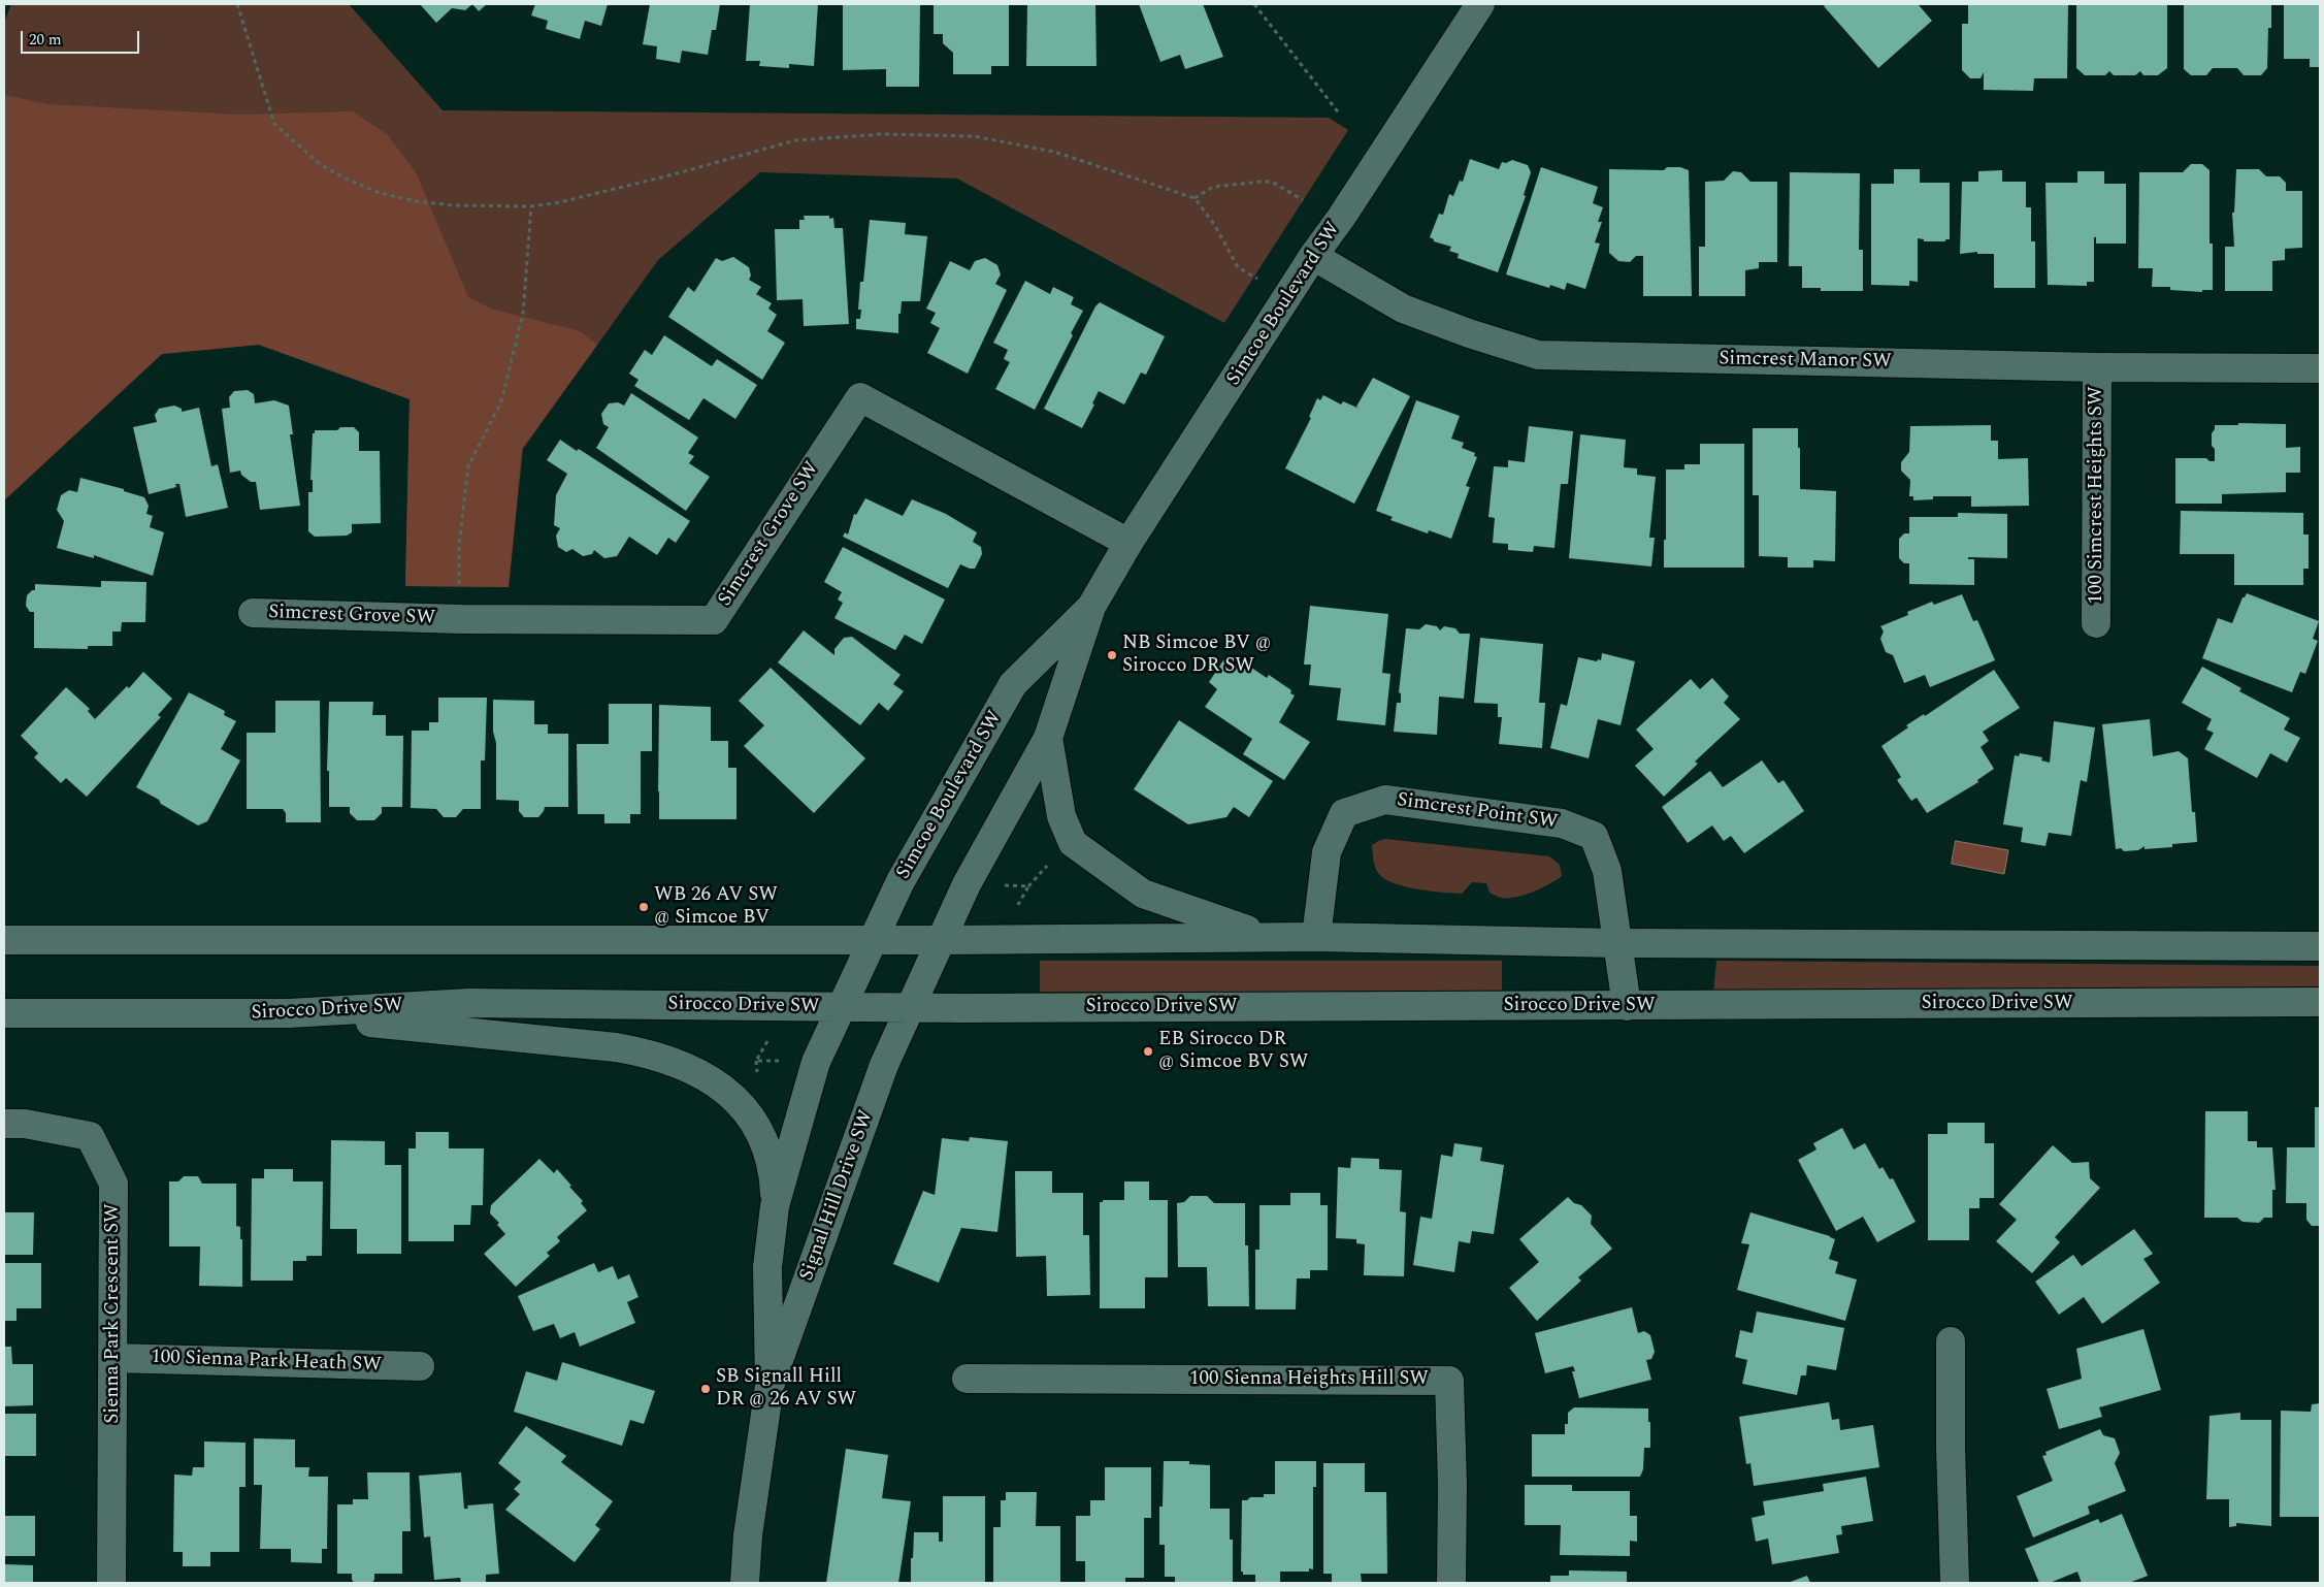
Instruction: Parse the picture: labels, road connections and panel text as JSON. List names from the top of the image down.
{
  "streets": {
    "street": [
      "Simcoe Boulevard SW",
      "Simcrest Manor SW",
      "100 Simcrest Heights SW",
      "Simcrest Grove SW",
      "Simcrest Point SW",
      "Sirocco Drive SW",
      "Signal Hill Drive SW",
      "Sienna Park Crescent SW",
      "100 Sienna Park Heath SW",
      "100 Sienna Heights Hill SW"
    ]
  },
  "crossings": [
    ["Simcoe Boulevard SW", "Simcrest Manor SW"],
    ["Simcoe Boulevard SW", "Simcrest Grove SW"],
    ["Simcoe Boulevard SW", "Sirocco Drive SW"],
    ["Simcoe Boulevard SW", "Signal Hill Drive SW"],
    ["Simcrest Manor SW", "100 Simcrest Heights SW"],
    ["Simcrest Point SW", "Sirocco Drive SW"],
    ["Sirocco Drive SW", "Signal Hill Drive SW"],
    ["Sienna Park Crescent SW", "100 Sienna Park Heath SW"]
  ],
  "places": [
    "NB Simcoe BV @ Sirocco DR SW",
    "WB 26 AV SW @ Simcoe BV",
    "EB Sirocco DR @ Simcoe BV SW",
    "SB Signall Hill DR @ 26 AV SW"
  ],
  "scale_bar": "20 m"
}
